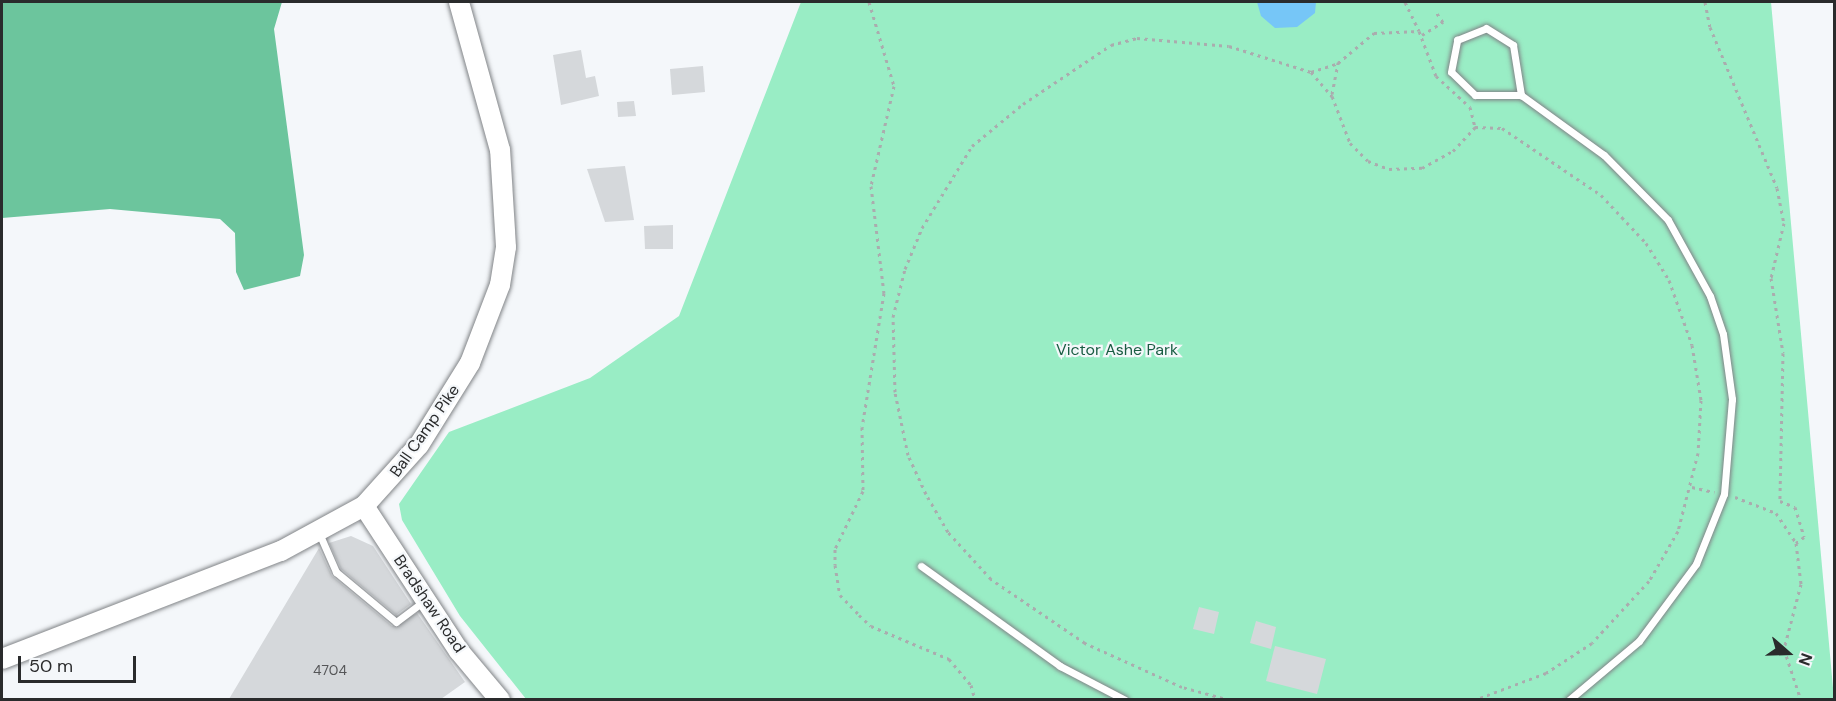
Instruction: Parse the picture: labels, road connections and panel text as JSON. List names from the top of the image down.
{
  "streets": {
    "street": ["Ball Camp Pike", "Bradshaw Road"]
  },
  "crossings": [
    ["Ball Camp Pike", "Bradshaw Road"]
  ],
  "parks": ["Victor Ashe Park"],
  "house_numbers": ["4704"],
  "scale_bar": "50 m",
  "north": "right"
}
